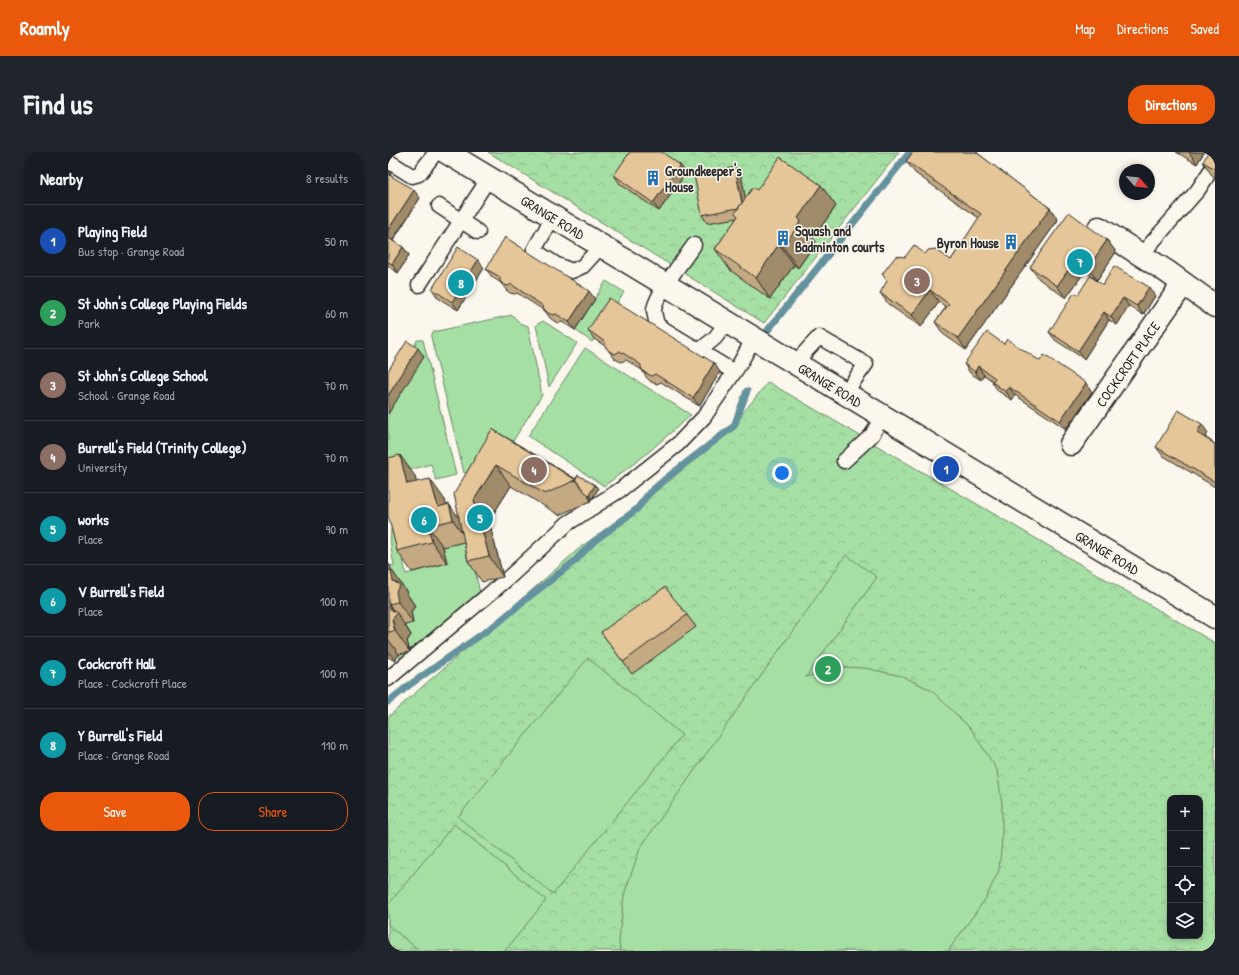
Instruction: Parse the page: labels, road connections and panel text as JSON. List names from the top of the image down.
{
  "streets": {
    "street": ["GRANGE ROAD", "COCKCROFT PLACE"]
  },
  "places": {
    "building": ["Groundkeeper's House", "Squash and Badminton courts", "Byron House"]
  },
  "north": "bottom right",
  "page": {
    "header": "Roamly",
    "nav": ["Map", "Directions", "Saved"],
    "title": "Find us",
    "buttons": [
      "Directions",
      ["Save", "Share"]
    ],
    "heading": ["Nearby", "8 results"],
    "list": [
      {
        "mark": "1",
        "name": "Playing Field",
        "note": "Bus stop · Grange Road",
        "value": "50 m"
      },
      {
        "mark": "2",
        "name": "St John's College Playing Fields",
        "note": "Park",
        "value": "60 m"
      },
      {
        "mark": "3",
        "name": "St John's College School",
        "note": "School · Grange Road",
        "value": "70 m"
      },
      {
        "mark": "4",
        "name": "Burrell's Field (Trinity College)",
        "note": "University",
        "value": "70 m"
      },
      {
        "mark": "5",
        "name": "works",
        "note": "Place",
        "value": "90 m"
      },
      {
        "mark": "6",
        "name": "V Burrell's Field",
        "note": "Place",
        "value": "100 m"
      },
      {
        "mark": "7",
        "name": "Cockcroft Hall",
        "note": "Place · Cockcroft Place",
        "value": "100 m"
      },
      {
        "mark": "8",
        "name": "Y Burrell's Field",
        "note": "Place · Grange Road",
        "value": "110 m"
      }
    ],
    "pins": [
      "7",
      "3",
      "8",
      "1",
      "4",
      "5",
      "6",
      "2"
    ],
    "map_buttons": ["+", "−"]
  }
}
